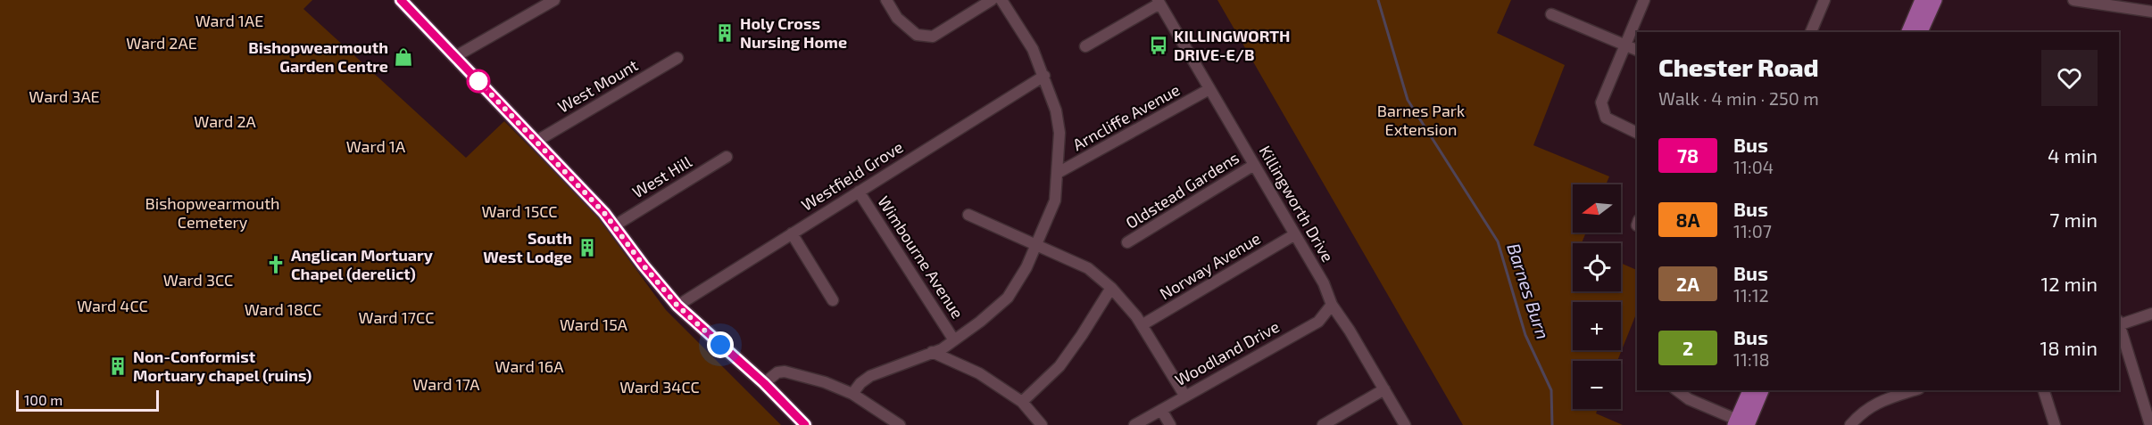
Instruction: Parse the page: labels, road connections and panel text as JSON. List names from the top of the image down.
{
  "streets": {
    "street": [
      "West Mount",
      "Arncliffe Avenue",
      "Westfield Grove",
      "West Hill",
      "Oldstead Gardens",
      "Killingworth Drive",
      "Wimbourne Avenue",
      "Norway Avenue",
      "Woodland Drive"
    ]
  },
  "crossings": [
    ["Arncliffe Avenue", "Killingworth Drive"],
    ["Westfield Grove", "Wimbourne Avenue"],
    ["Oldstead Gardens", "Killingworth Drive"],
    ["Killingworth Drive", "Norway Avenue"],
    ["Killingworth Drive", "Woodland Drive"]
  ],
  "water": ["Barnes Burn"],
  "parks": [
    "Ward 1AE",
    "Ward 2AE",
    "Ward 3AE",
    "Barnes Park Extension",
    "Ward 2A",
    "Ward 1A",
    "Bishopwearmouth Cemetery",
    "Ward 15CC",
    "Ward 3CC",
    "Ward 4CC",
    "Ward 18CC",
    "Ward 17CC",
    "Ward 15A",
    "Ward 16A",
    "Ward 17A",
    "Ward 34CC"
  ],
  "places": {
    "building": ["Holy Cross Nursing Home", "South West Lodge", "Non-Conformist Mortuary chapel (ruins)"],
    "bus stop": ["KILLINGWORTH DRIVE-E/B"],
    "shop": ["Bishopwearmouth Garden Centre"],
    "church": ["Anglican Mortuary Chapel (derelict)"]
  },
  "lines": ["bus line 78"],
  "scale_bar": "100 m",
  "north": "left",
  "page": {
    "heading": ["Chester Road", "Walk · 4 min · 250 m"],
    "list": [
      {
        "mark": "78",
        "name": "Bus",
        "note": "11:04",
        "value": "4 min"
      },
      {
        "mark": "8A",
        "name": "Bus",
        "note": "11:07",
        "value": "7 min"
      },
      {
        "mark": "2A",
        "name": "Bus",
        "note": "11:12",
        "value": "12 min"
      },
      {
        "mark": "2",
        "name": "Bus",
        "note": "11:18",
        "value": "18 min"
      }
    ],
    "map_buttons": ["+", "−"],
    "scale": "100 m"
  }
}
